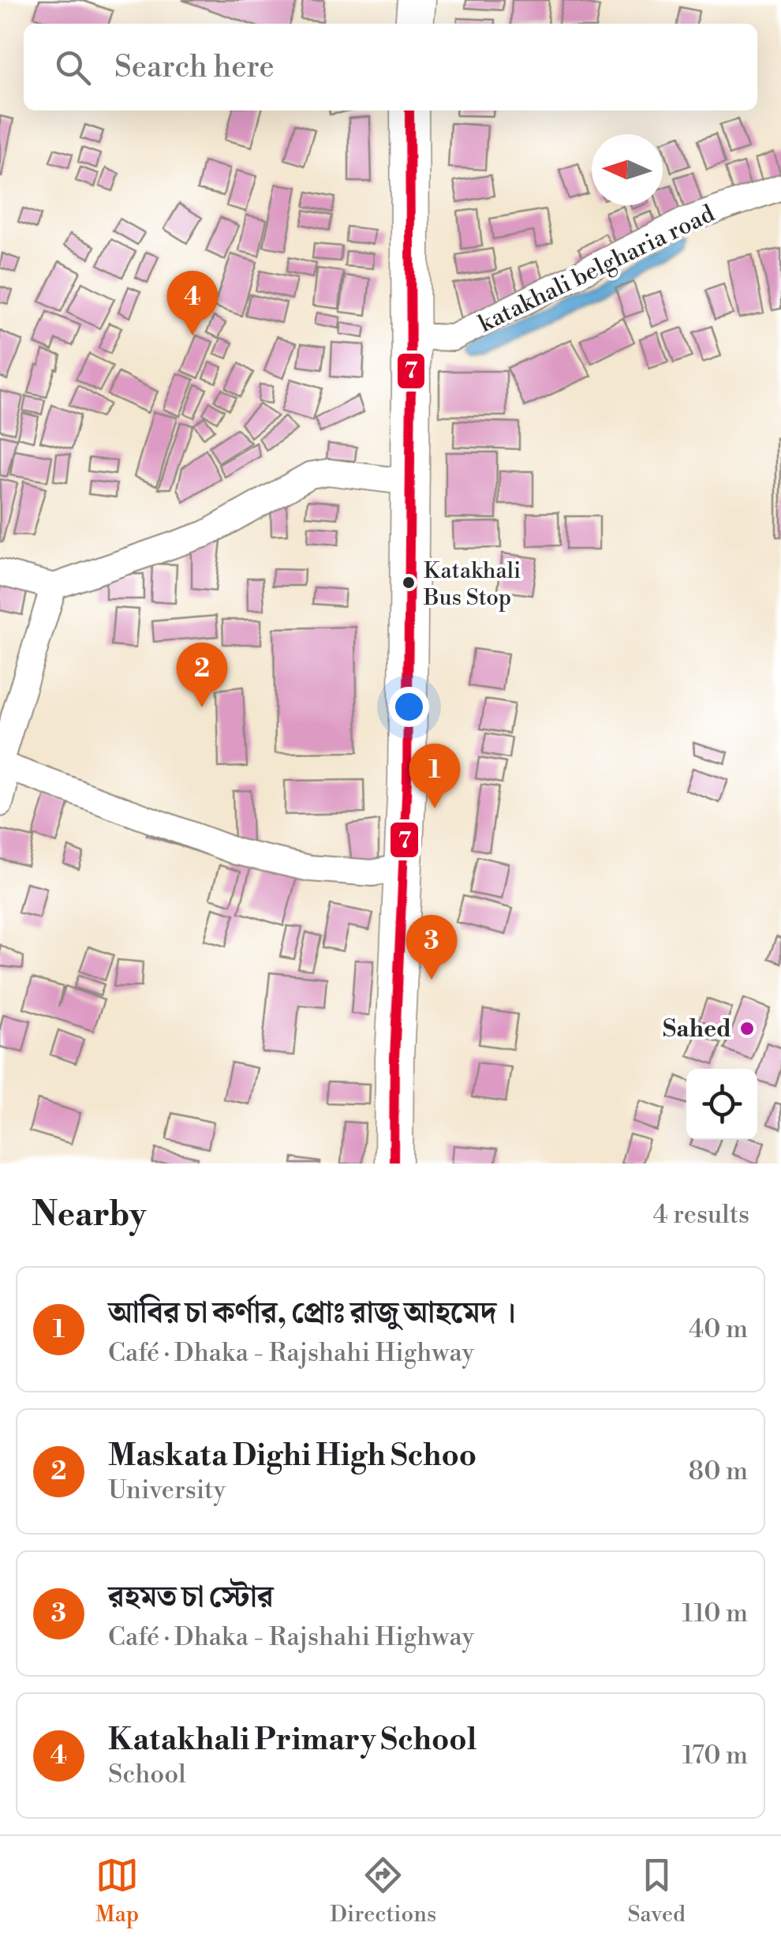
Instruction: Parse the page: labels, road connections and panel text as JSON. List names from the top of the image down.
{
  "streets": {
    "street": ["katakhali belgharia road"]
  },
  "places": ["Katakhali Bus Stop", "Sahed"],
  "lines": ["transit line 7"],
  "north": "left",
  "page": {
    "search": "Search here",
    "pins": [
      "4",
      "2",
      "1",
      "3"
    ],
    "heading": ["Nearby", "4 results"],
    "list": [
      {
        "mark": "1",
        "name": "আবির চা কর্ণার, প্রোঃ রাজু আহমেদ ।",
        "note": "Café · Dhaka - Rajshahi Highway",
        "value": "40 m"
      },
      {
        "mark": "2",
        "name": "Maskata Dighi High Schoo",
        "note": "University",
        "value": "80 m"
      },
      {
        "mark": "3",
        "name": "রহমত চা স্টোর",
        "note": "Café · Dhaka - Rajshahi Highway",
        "value": "110 m"
      },
      {
        "mark": "4",
        "name": "Katakhali Primary School",
        "note": "School",
        "value": "170 m"
      }
    ],
    "nav": ["Map", "Directions", "Saved"]
  }
}
